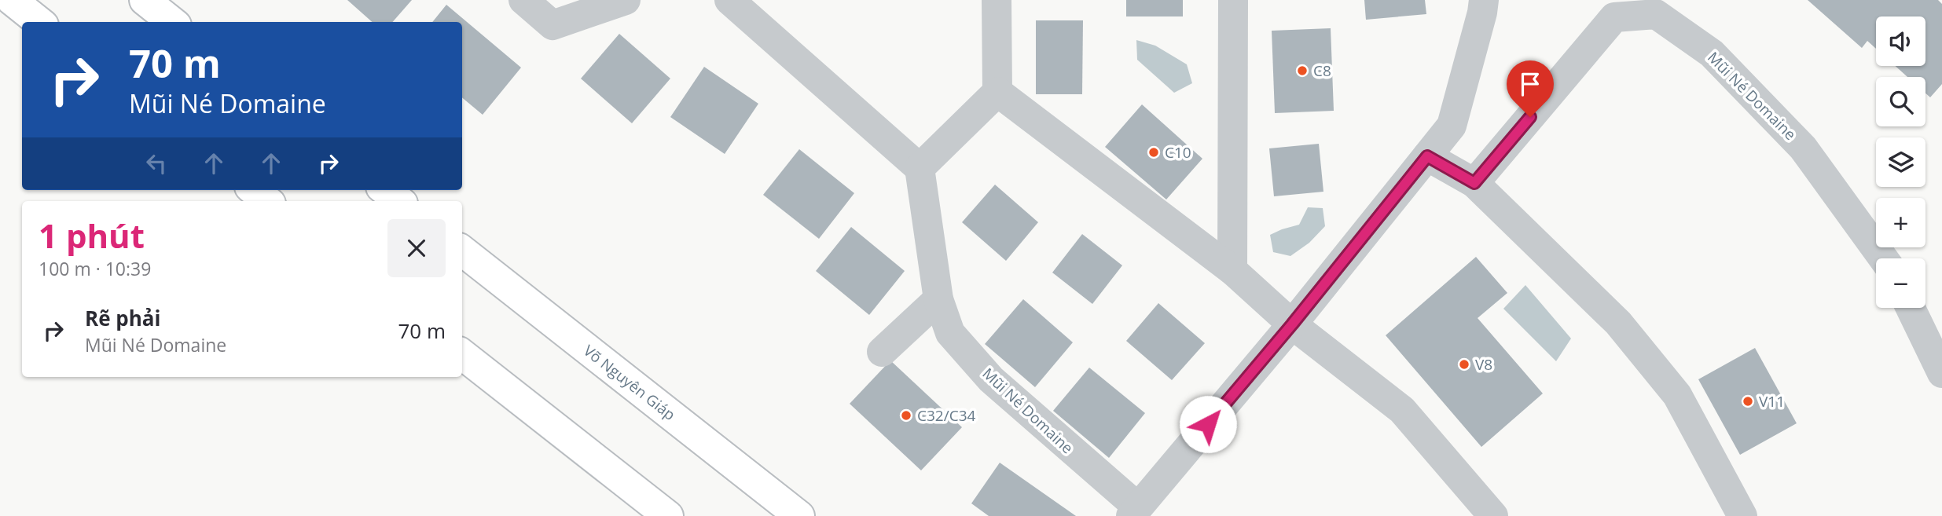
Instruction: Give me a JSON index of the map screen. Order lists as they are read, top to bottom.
{
  "streets": {
    "main road": ["Võ Nguyên Giáp"],
    "street": ["Mũi Né Domaine"]
  },
  "places": [
    "C8",
    "C10",
    "V8",
    "V11",
    "C32/C34"
  ],
  "page": {
    "map_buttons": ["+", "−"],
    "turn": ["70 m", "Mũi Né Domaine"],
    "heading": ["1 phút", "100 m · 10:39"],
    "list": [
      {
        "name": "Rẽ phải",
        "note": "Mũi Né Domaine",
        "value": "70 m"
      }
    ]
  }
}
